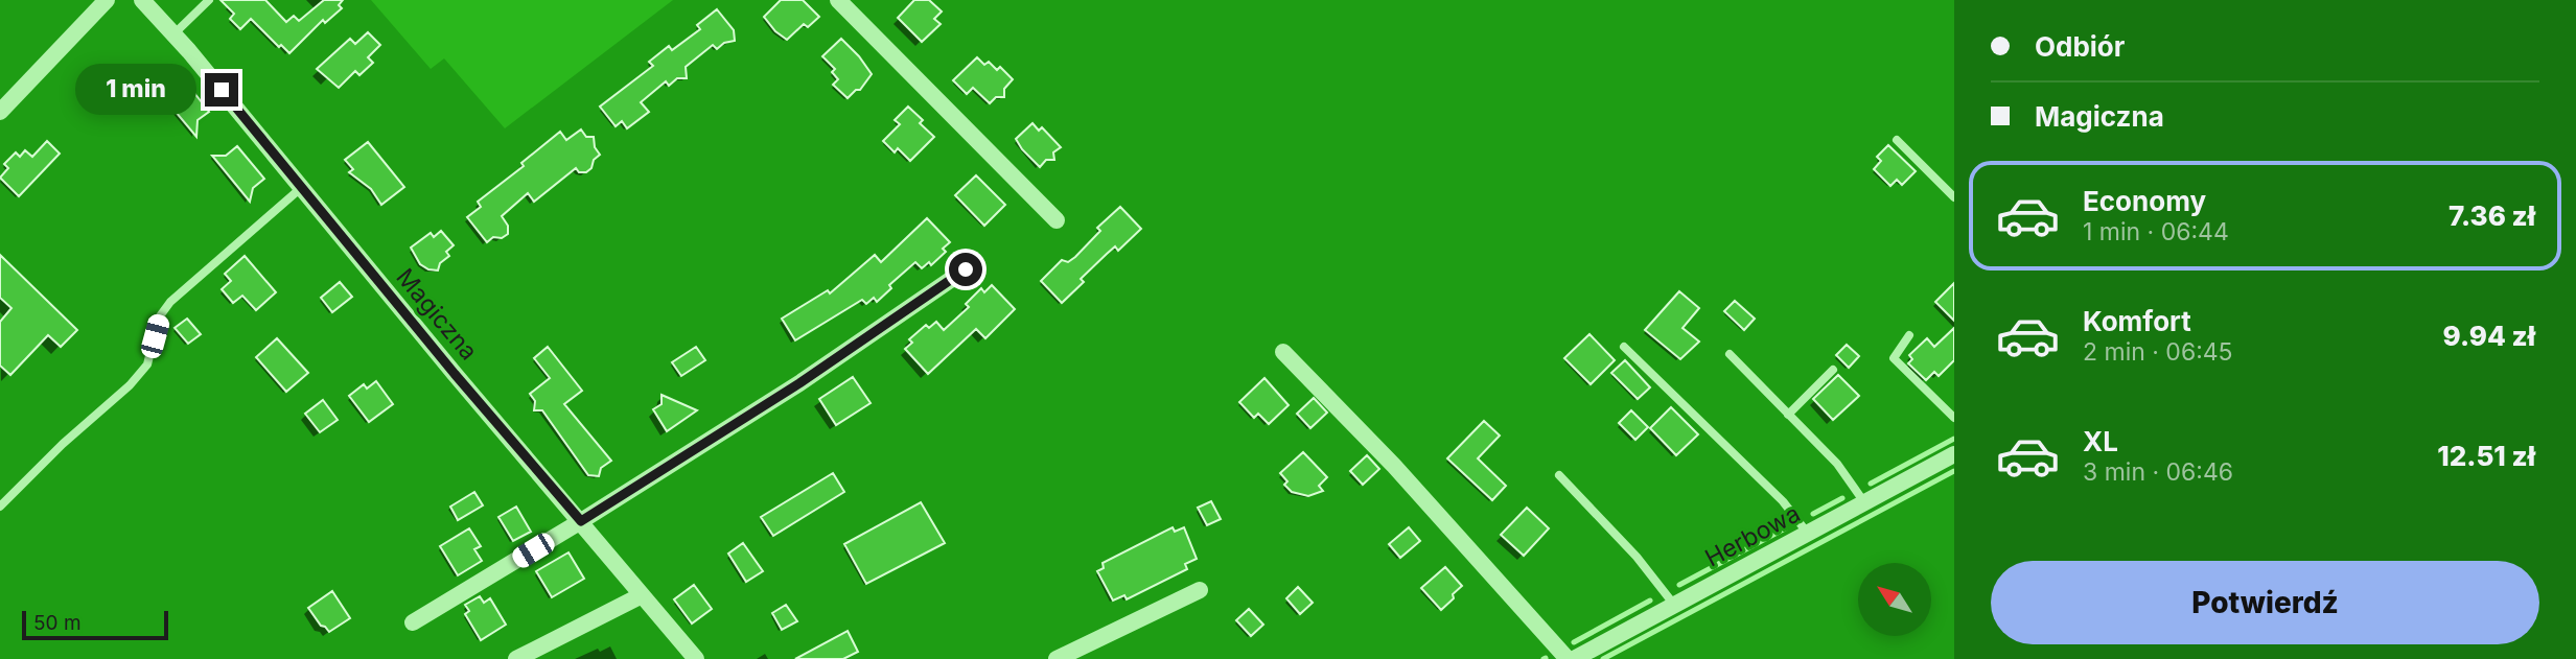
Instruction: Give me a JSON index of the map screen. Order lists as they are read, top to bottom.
{
  "streets": {
    "street": ["Magiczna", "Herbowa"]
  },
  "scale_bar": "50 m",
  "north": "top left",
  "page": {
    "banner": ["Odbiór", "Magiczna"],
    "bubble": "1 min",
    "list": [
      {
        "name": "Economy",
        "note": "1 min · 06:44",
        "value": "7.36 zł"
      },
      {
        "name": "Komfort",
        "note": "2 min · 06:45",
        "value": "9.94 zł"
      },
      {
        "name": "XL",
        "note": "3 min · 06:46",
        "value": "12.51 zł"
      }
    ],
    "buttons": "Potwierdź",
    "scale": "50 m"
  }
}
